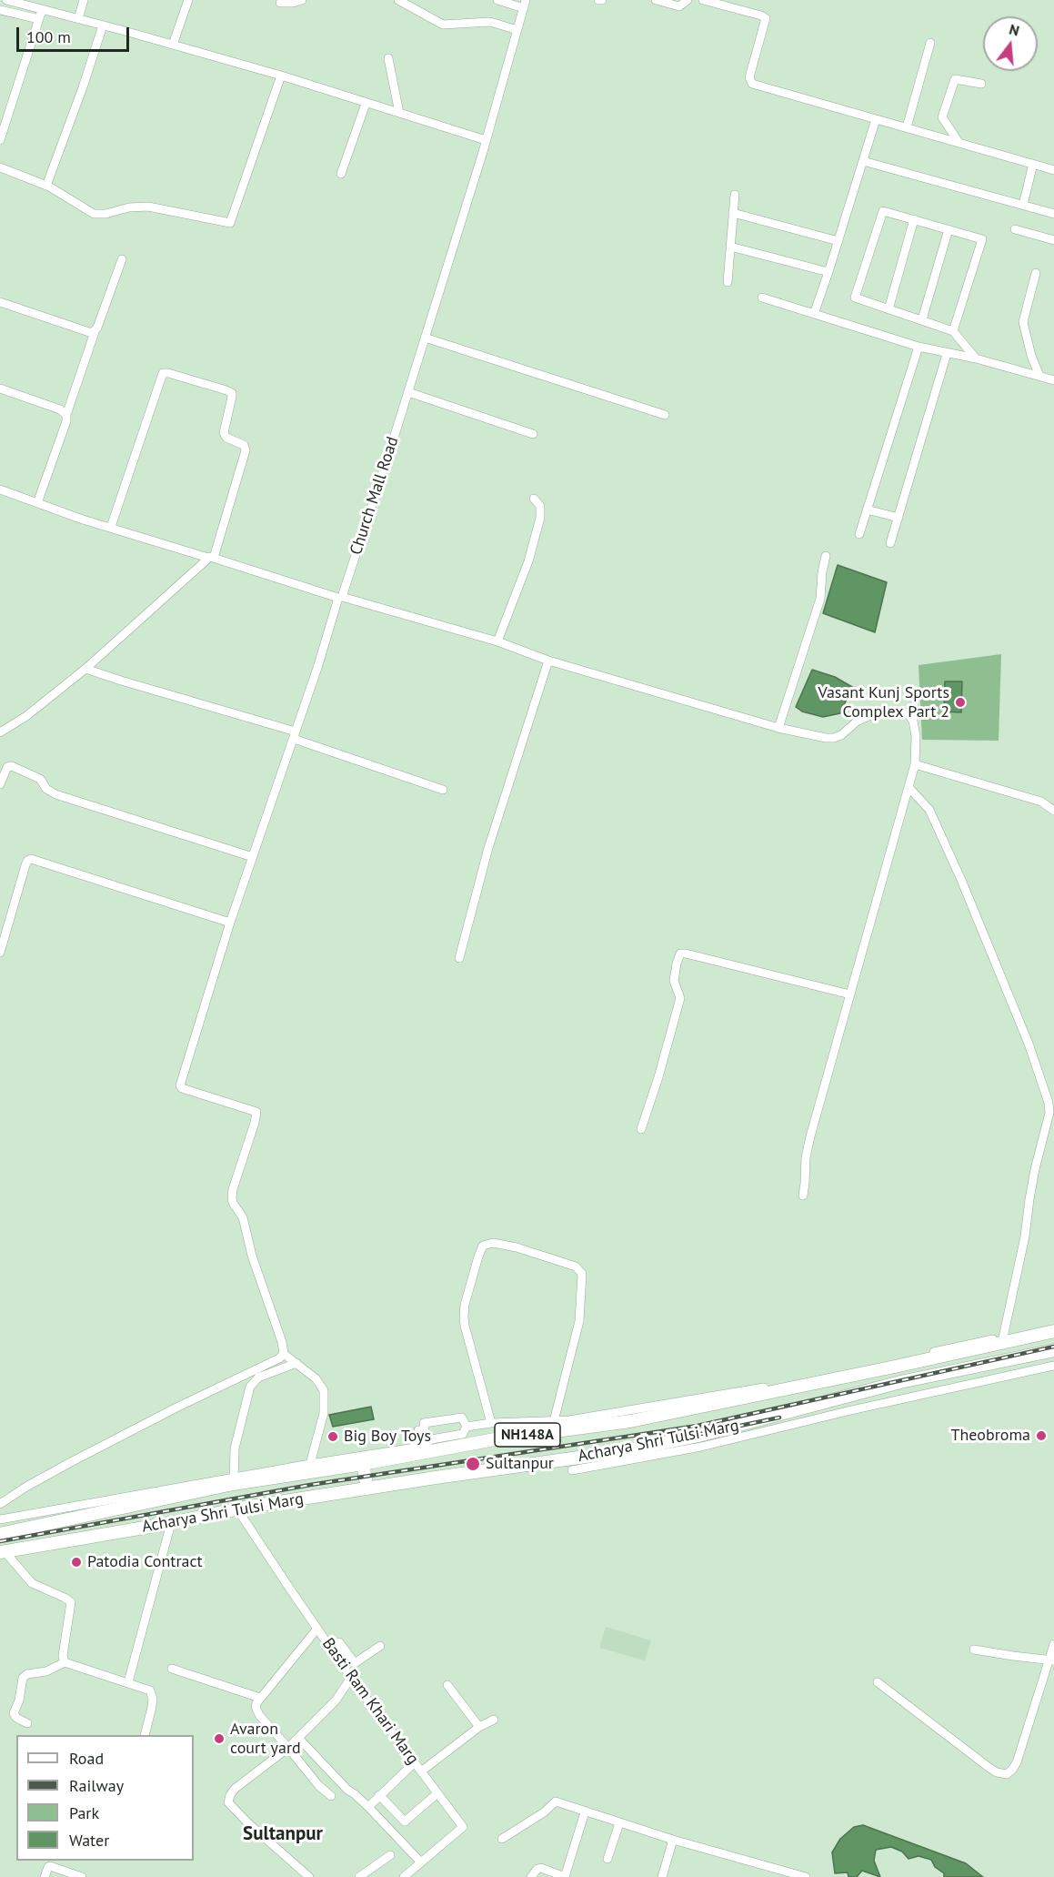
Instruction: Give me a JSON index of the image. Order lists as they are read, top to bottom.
{
  "streets": {
    "highway": ["NH148A", "Acharya Shri Tulsi Marg"],
    "street": ["Church Mall Road", "Basti Ram Khari Marg"]
  },
  "crossings": [
    ["Acharya Shri Tulsi Marg", "Basti Ram Khari Marg"]
  ],
  "districts": ["Sultanpur"],
  "places": [
    "Vasant Kunj Sports Complex Part 2",
    "Theobroma",
    "Big Boy Toys",
    "Sultanpur",
    "Patodia Contract",
    "Avaron court yard"
  ],
  "legend": [
    "Road",
    "Railway",
    "Park",
    "Water"
  ],
  "scale_bar": "100 m",
  "north": "top"
}
